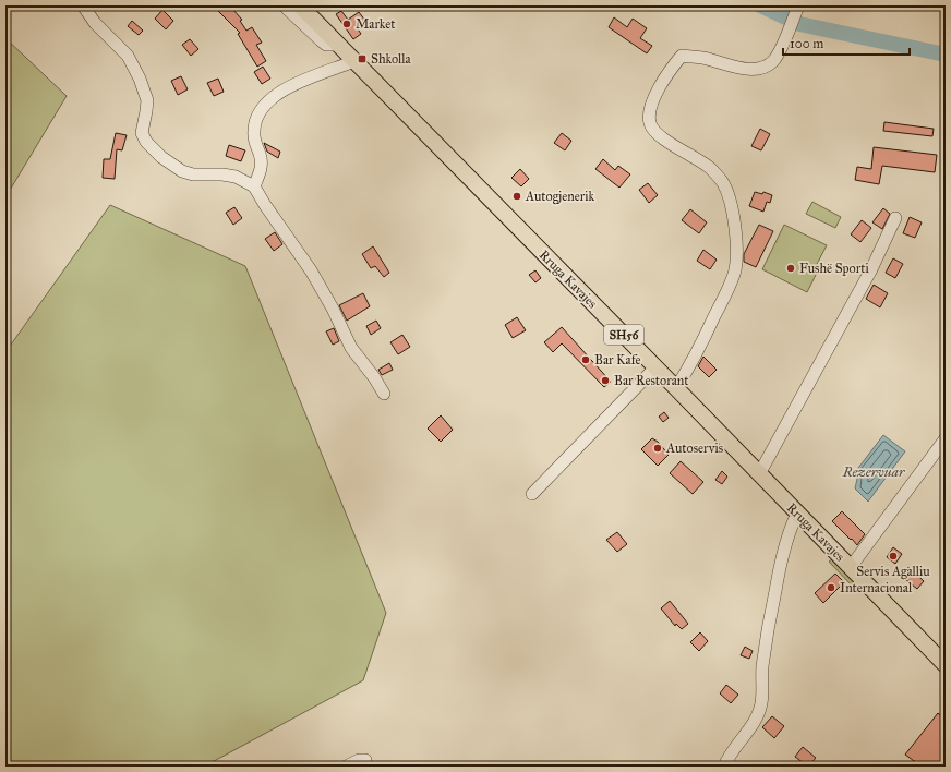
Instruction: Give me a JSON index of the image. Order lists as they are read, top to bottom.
{
  "streets": {
    "main road": ["Rruga Kavajes", "SH56"]
  },
  "water": ["Rezervuar"],
  "places": {
    "other": [
      "Market",
      "Autogjenerik",
      "Fushë Sporti",
      "Bar Kafe",
      "Bar Restorant",
      "Autoservis",
      "Servis Agalliu",
      "Internacional"
    ],
    "transit": ["Shkolla"]
  },
  "scale_bar": "100 m"
}
